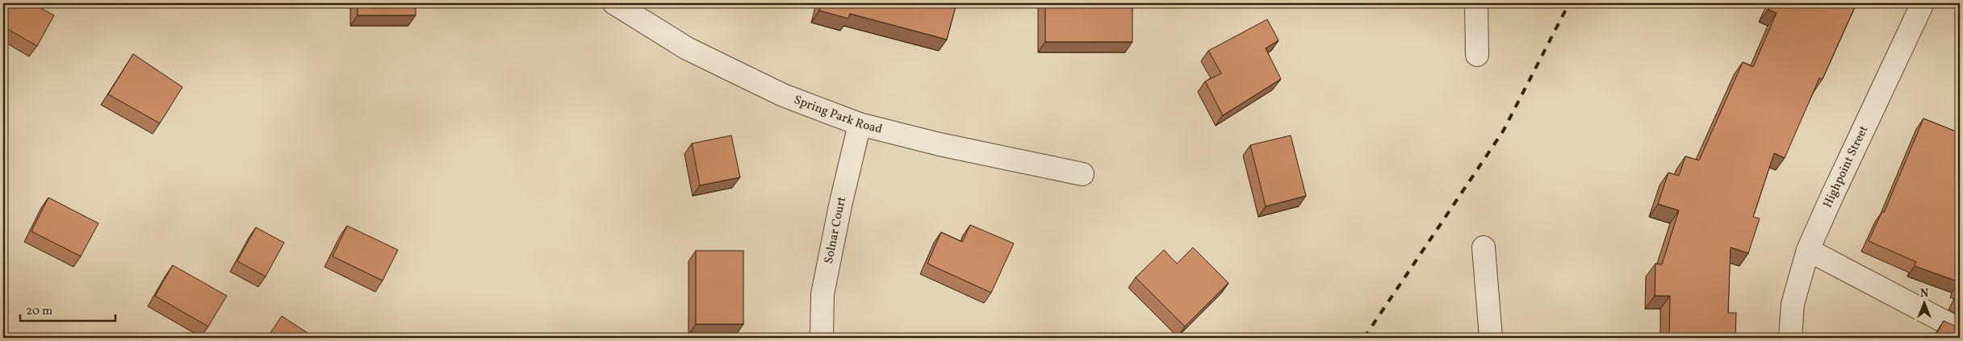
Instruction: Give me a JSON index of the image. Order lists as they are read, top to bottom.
{
  "streets": {
    "street": ["Spring Park Road", "Highpoint Street", "Solnar Court"]
  },
  "crossings": [
    ["Spring Park Road", "Solnar Court"]
  ],
  "scale_bar": "20 m",
  "north": "top"
}
